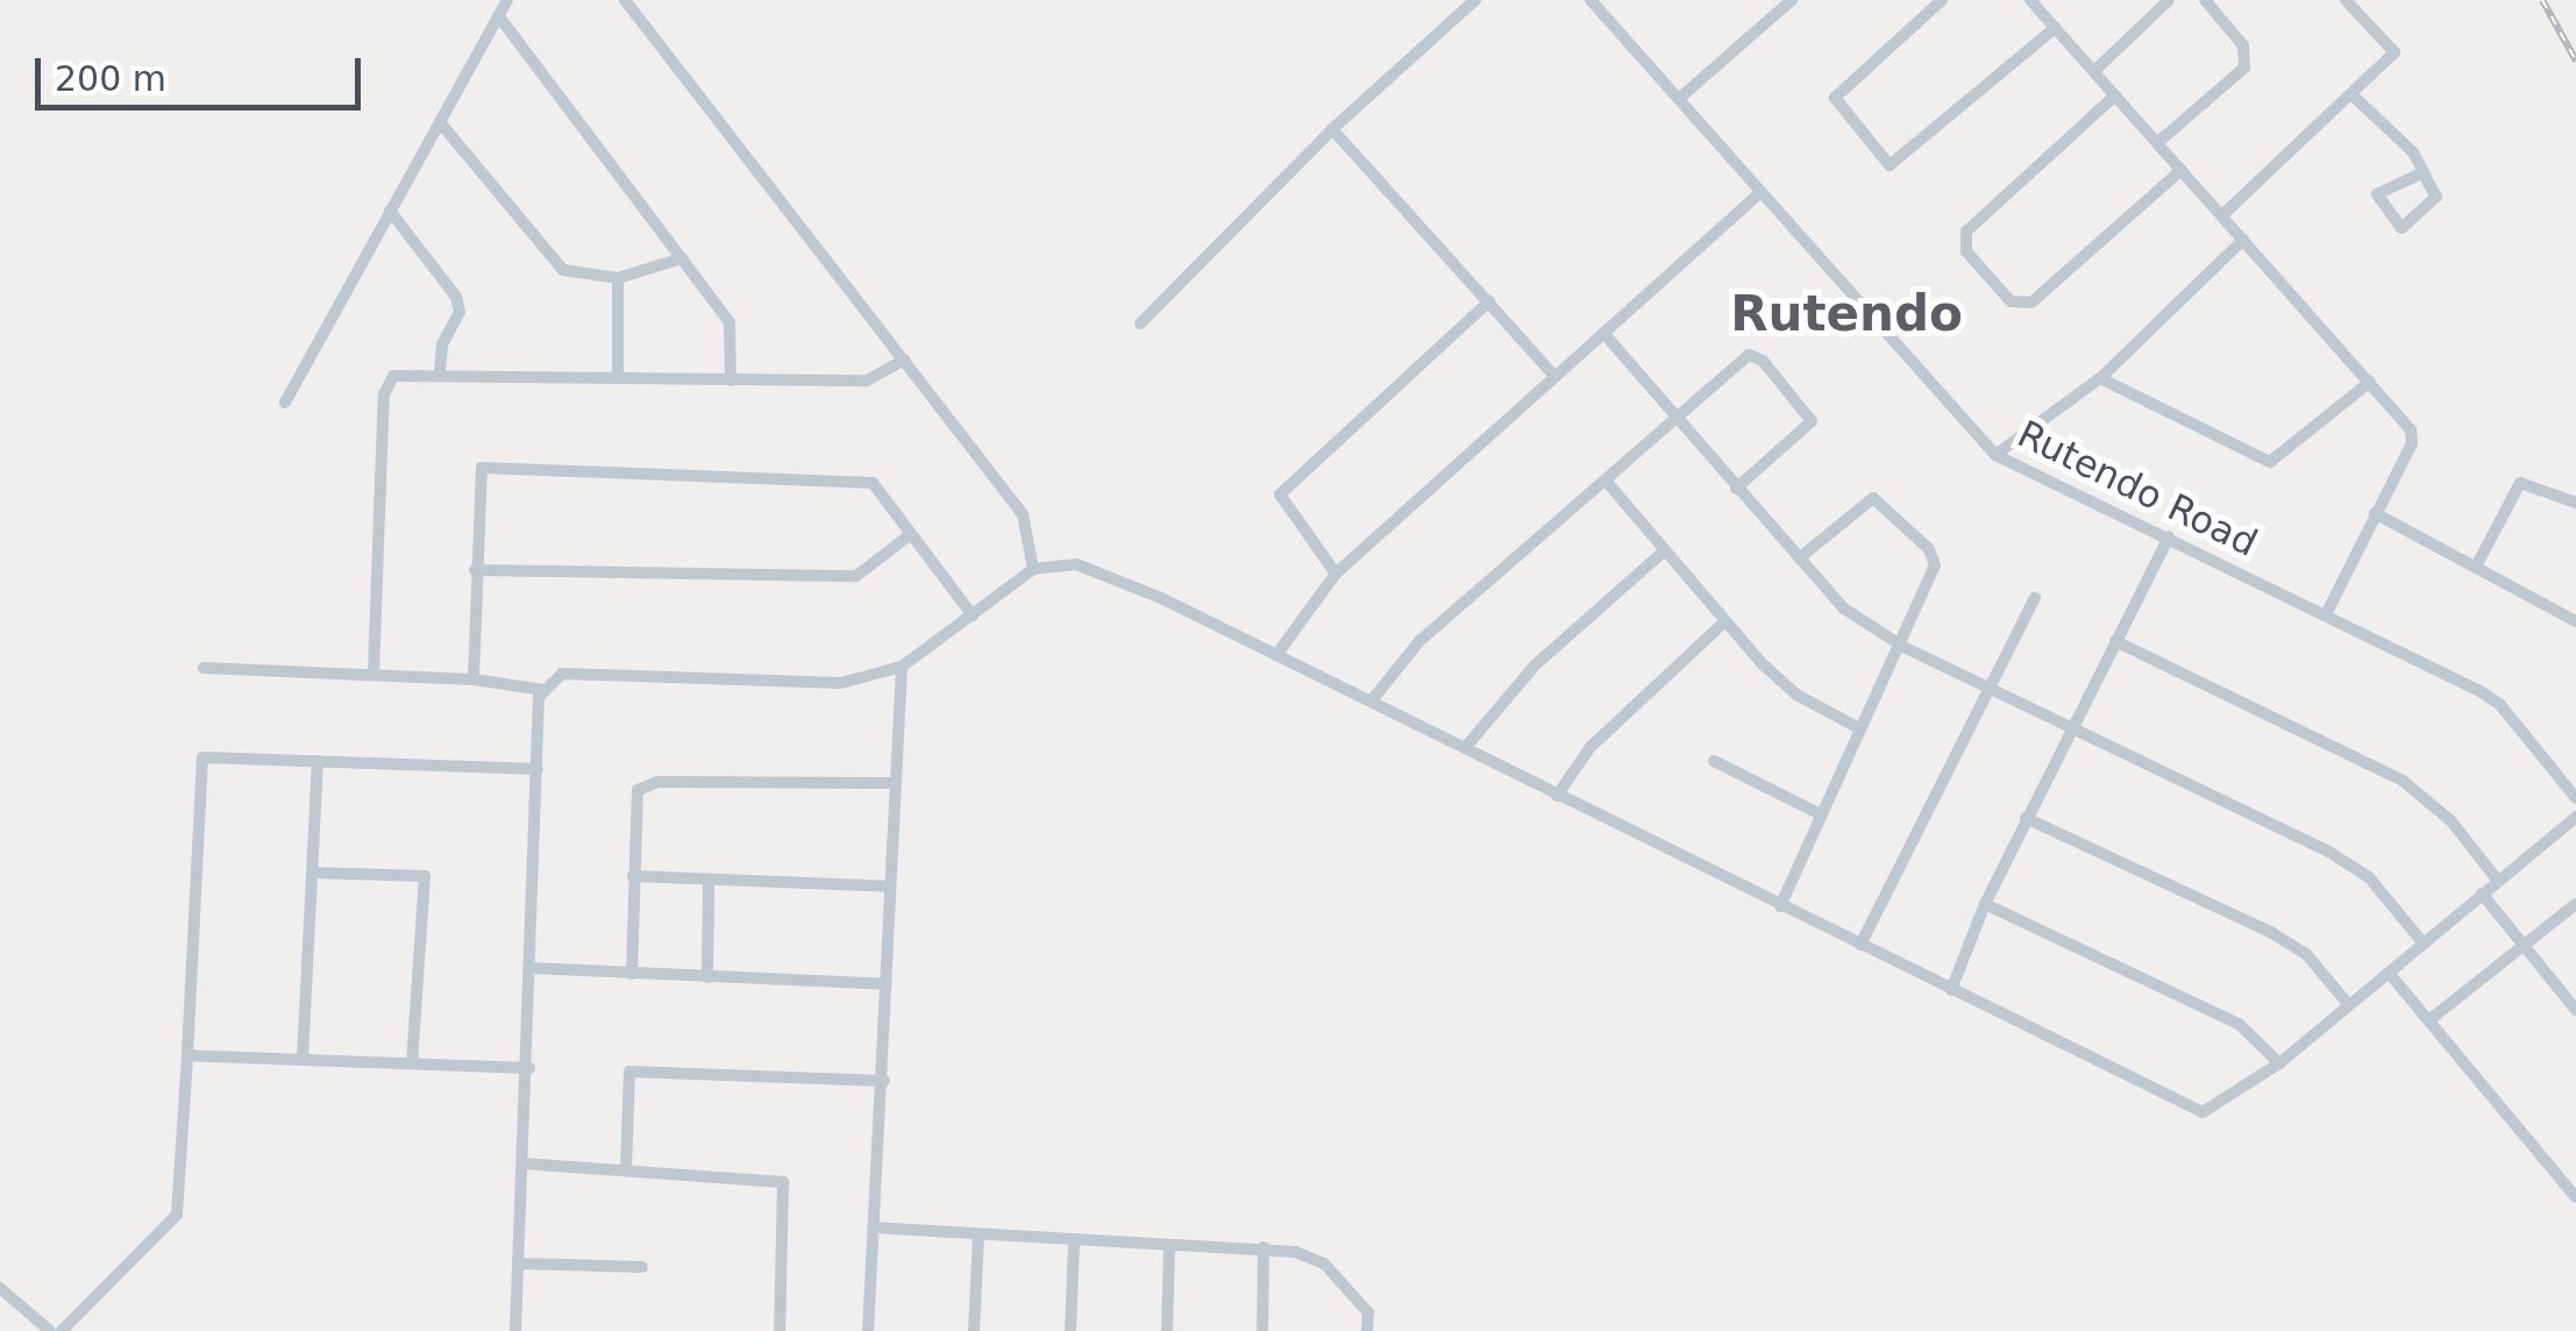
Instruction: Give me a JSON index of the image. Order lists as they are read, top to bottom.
{
  "streets": {
    "street": ["Rutendo Road"]
  },
  "districts": ["Rutendo"],
  "scale_bar": "200 m"
}
